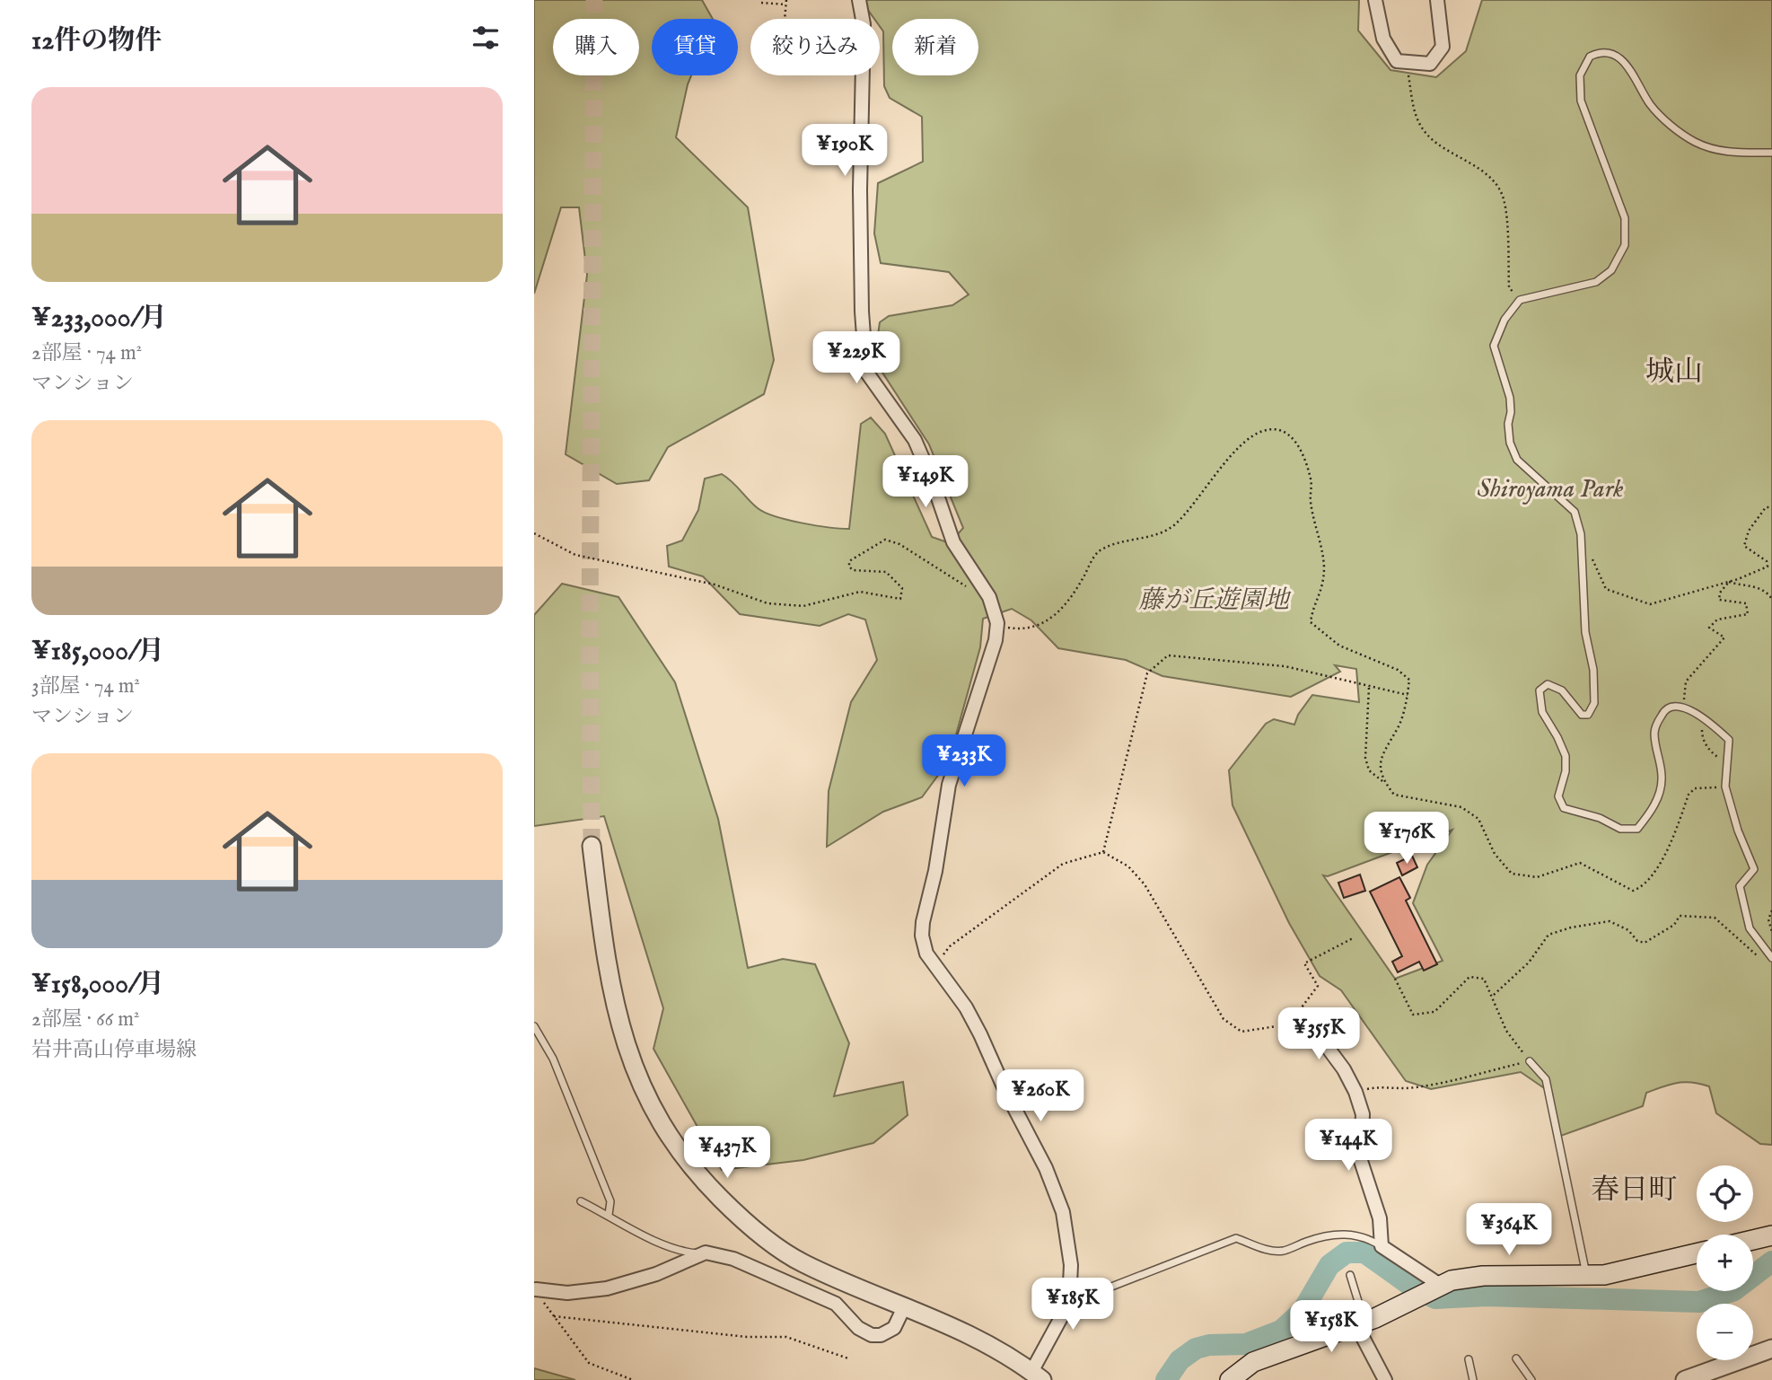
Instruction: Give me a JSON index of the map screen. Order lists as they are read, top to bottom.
{
  "districts": ["城山", "春日町"],
  "parks": ["Shiroyama Park", "藤が丘遊園地"],
  "page": {
    "heading": "12件の物件",
    "chip": [
      "購入",
      "賃貸",
      "絞り込み",
      "新着"
    ],
    "list": [
      {
        "name": "¥233,000/月",
        "note": "2部屋 · 74 m² · マンション"
      },
      {
        "name": "¥185,000/月",
        "note": "3部屋 · 74 m² · マンション"
      },
      {
        "name": "¥158,000/月",
        "note": "2部屋 · 66 m² · 岩井高山停車場線"
      }
    ],
    "price": [
      "¥190K",
      "¥229K",
      "¥149K",
      "¥233K",
      "¥176K",
      "¥355K",
      "¥260K",
      "¥144K",
      "¥437K",
      "¥364K",
      "¥185K",
      "¥158K"
    ],
    "map_buttons": ["+", "−"]
  }
}
